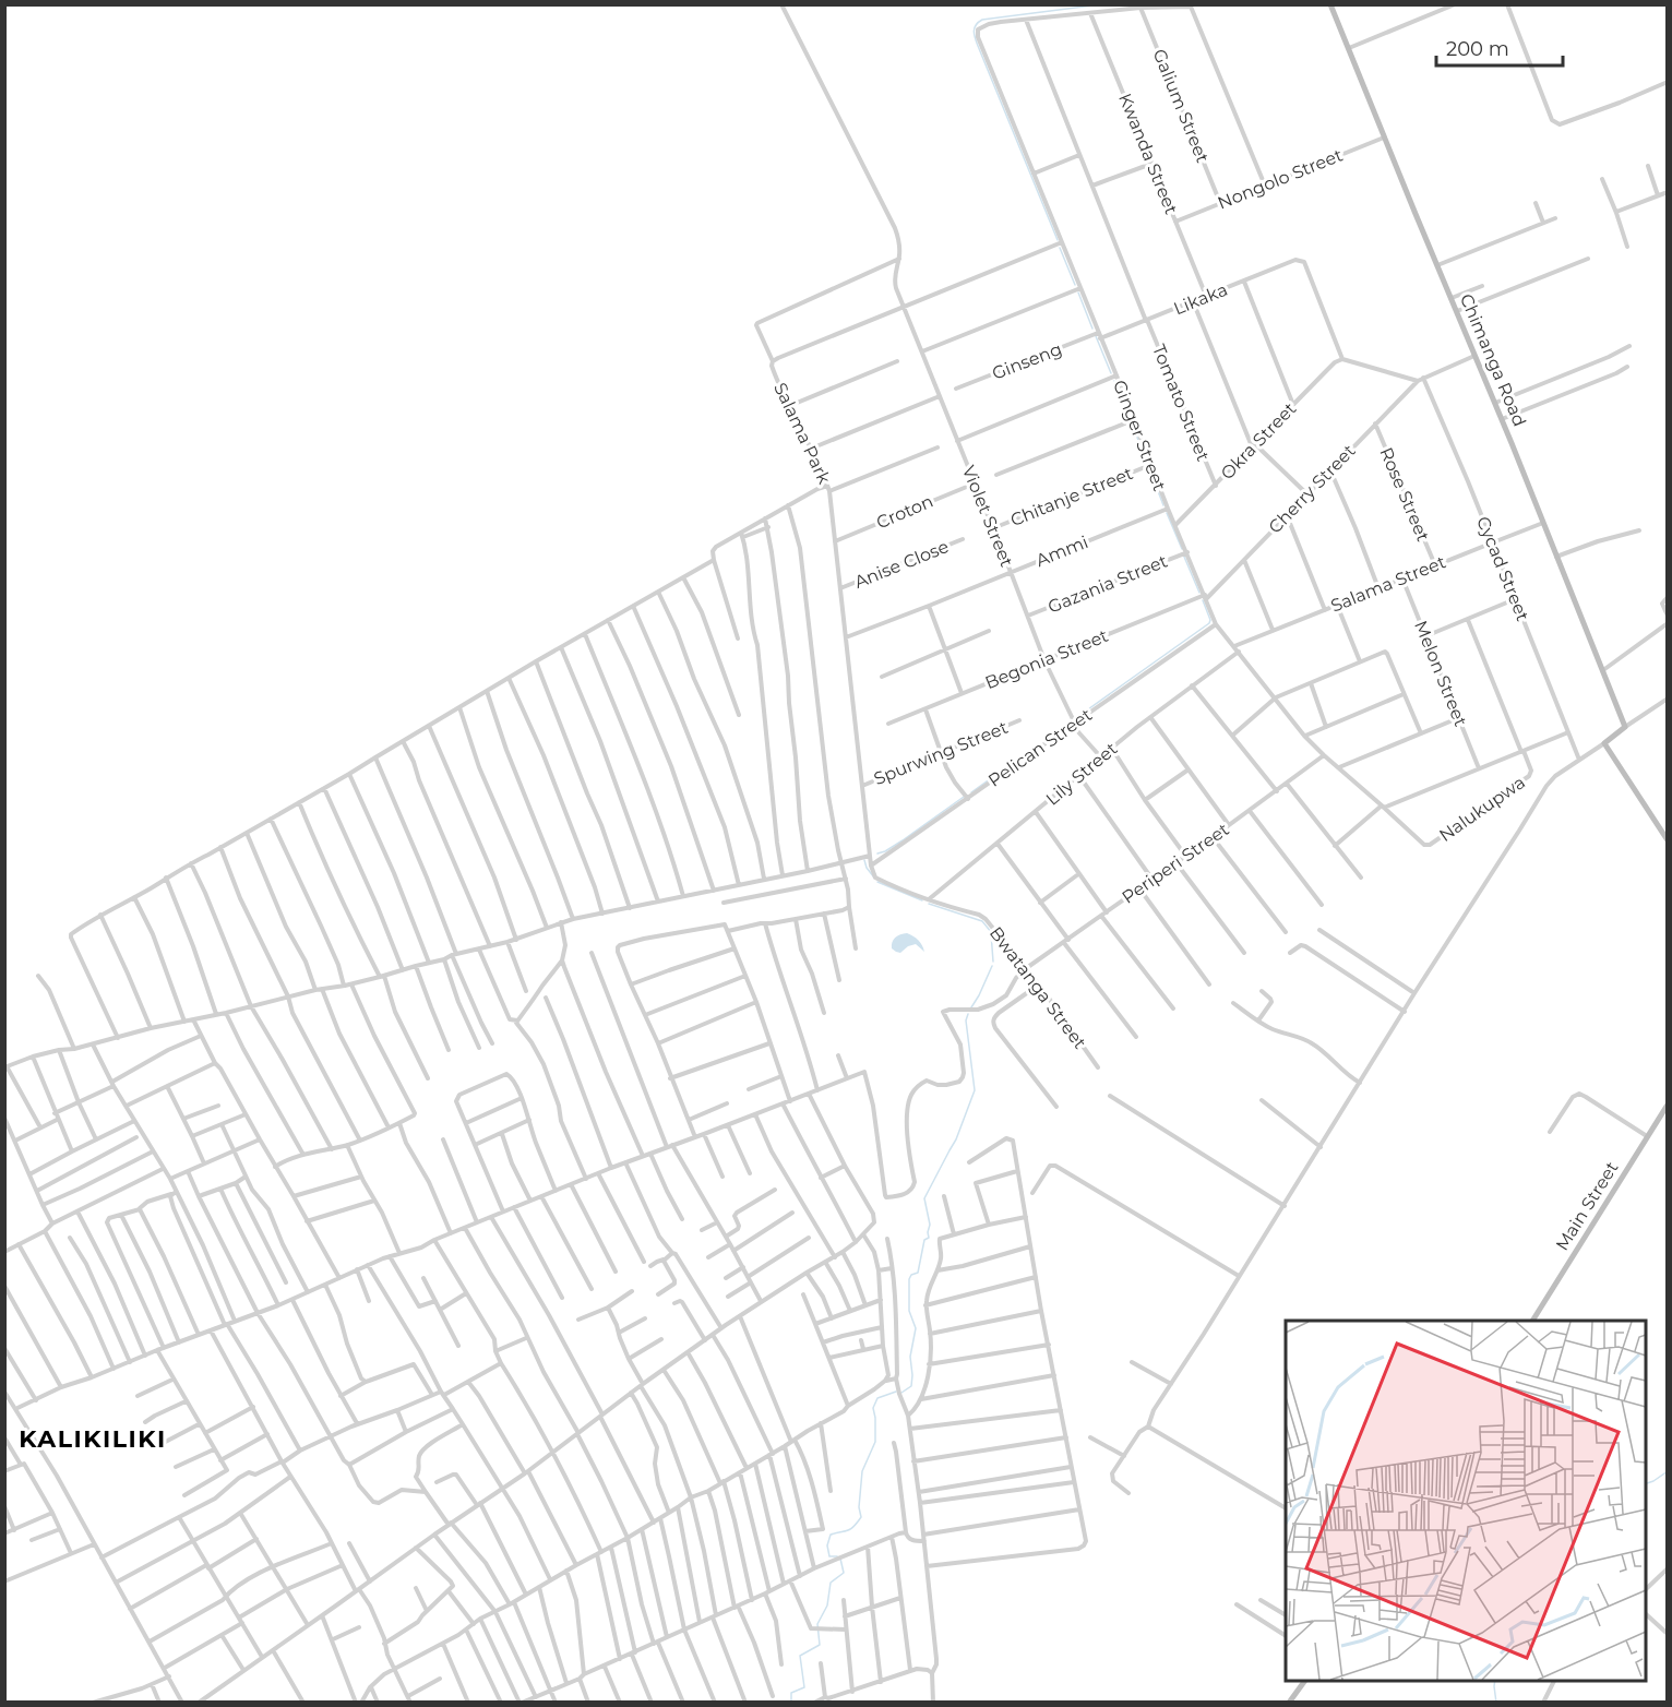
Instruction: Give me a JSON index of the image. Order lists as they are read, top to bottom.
{
  "streets": {
    "street": [
      "Galium Street",
      "Kwanda Street",
      "Nongolo Street",
      "Likaka",
      "Chimanga Road",
      "Ginseng",
      "Tomato Street",
      "Salama Park",
      "Ginger Street",
      "Okra Street",
      "Cherry Street",
      "Rose Street",
      "Chitanje Street",
      "Croton",
      "Violet Street",
      "Ammi",
      "Anise Close",
      "Cycad Street",
      "Gazania Street",
      "Salama Street",
      "Begonia Street",
      "Melon Street",
      "Pelican Street",
      "Spurwing Street",
      "Lily Street",
      "Nalukupwa",
      "Periperi Street",
      "Bwatanga Street",
      "Main Street"
    ]
  },
  "crossings": [
    ["Galium Street", "Nongolo Street"],
    ["Galium Street", "Ginger Street"],
    ["Kwanda Street", "Nongolo Street"],
    ["Kwanda Street", "Likaka"],
    ["Kwanda Street", "Ginger Street"],
    ["Nongolo Street", "Chimanga Road"],
    ["Likaka", "Ginseng"],
    ["Likaka", "Tomato Street"],
    ["Likaka", "Ginger Street"],
    ["Likaka", "Okra Street"],
    ["Chimanga Road", "Salama Street"],
    ["Ginseng", "Ginger Street"],
    ["Tomato Street", "Ginger Street"],
    ["Tomato Street", "Okra Street"],
    ["Salama Park", "Ginger Street"],
    ["Salama Park", "Croton"],
    ["Salama Park", "Violet Street"],
    ["Salama Park", "Ammi"],
    ["Salama Park", "Anise Close"],
    ["Salama Park", "Spurwing Street"],
    ["Ginger Street", "Okra Street"],
    ["Ginger Street", "Cherry Street"],
    ["Ginger Street", "Chitanje Street"],
    ["Ginger Street", "Ammi"],
    ["Ginger Street", "Gazania Street"],
    ["Ginger Street", "Salama Street"],
    ["Ginger Street", "Begonia Street"],
    ["Ginger Street", "Pelican Street"],
    ["Ginger Street", "Lily Street"],
    ["Ginger Street", "Nalukupwa"],
    ["Ginger Street", "Periperi Street"],
    ["Cherry Street", "Rose Street"],
    ["Cherry Street", "Cycad Street"],
    ["Cherry Street", "Begonia Street"],
    ["Rose Street", "Salama Street"],
    ["Chitanje Street", "Violet Street"],
    ["Croton", "Violet Street"],
    ["Violet Street", "Ammi"],
    ["Violet Street", "Gazania Street"],
    ["Violet Street", "Begonia Street"],
    ["Violet Street", "Pelican Street"],
    ["Violet Street", "Lily Street"],
    ["Cycad Street", "Salama Street"],
    ["Salama Street", "Melon Street"],
    ["Pelican Street", "Bwatanga Street"],
    ["Lily Street", "Bwatanga Street"],
    ["Periperi Street", "Bwatanga Street"]
  ],
  "districts": ["KALIKILIKI"],
  "scale_bar": "200 m"
}
